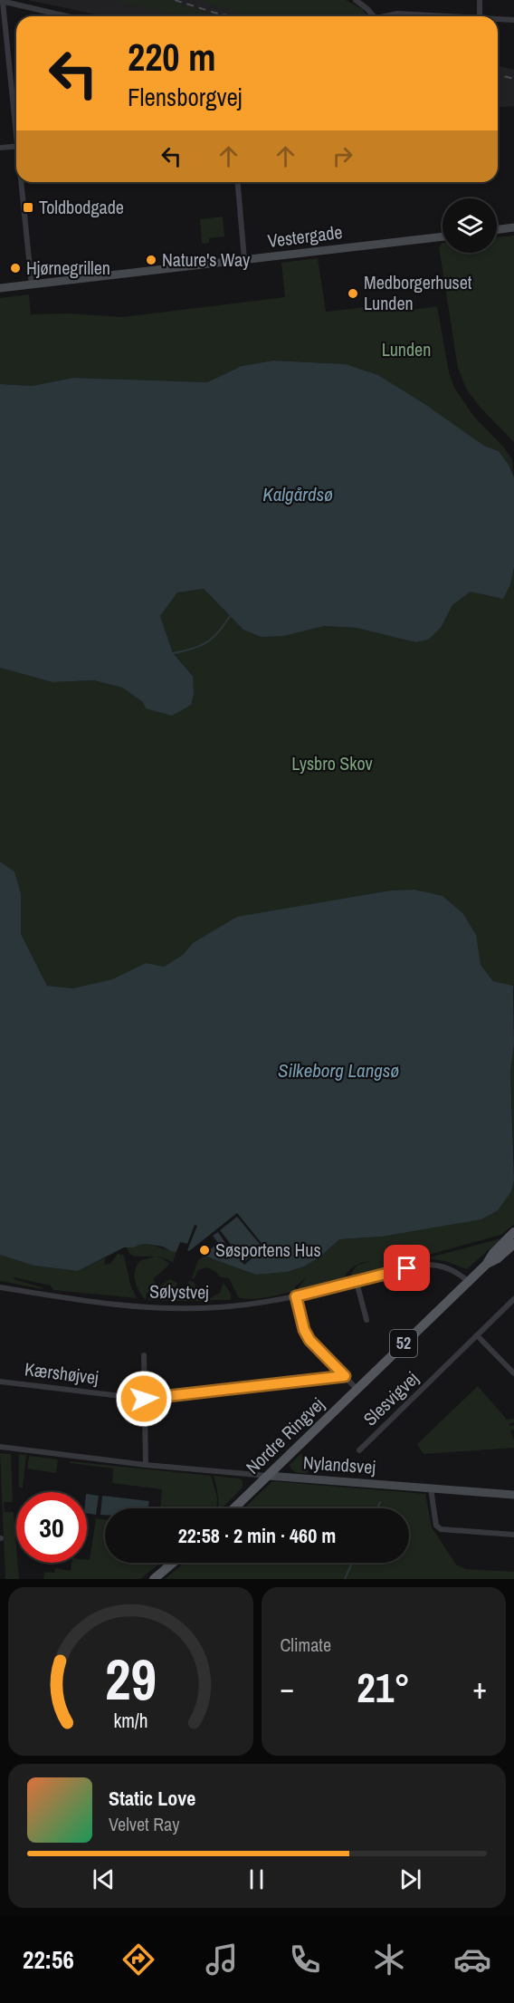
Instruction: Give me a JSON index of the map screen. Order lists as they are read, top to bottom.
{
  "streets": {
    "main road": ["52", "Nordre Ringvej"],
    "street": [
      "Vestergade",
      "Sølystvej",
      "Kærshøjvej",
      "Slesvigvej",
      "Nylandsvej"
    ]
  },
  "crossings": [
    ["Sølystvej", "Nordre Ringvej"],
    ["Nordre Ringvej", "Nylandsvej"]
  ],
  "water": ["Kalgårdsø", "Silkeborg Langsø"],
  "parks": ["Lunden", "Lysbro Skov"],
  "places": {
    "transit": ["Toldbodgade"],
    "other": [
      "Nature's Way",
      "Hjørnegrillen",
      "Medborgerhuset Lunden",
      "Søsportens Hus"
    ]
  },
  "page": {
    "turn": ["220 m", "Flensborgvej"],
    "limit": "30",
    "trip": "22:58 · 2 min · 460 m",
    "tile": "Climate",
    "heat": ["−", "21°", "+"],
    "song": ["Static Love", "Velvet Ray"],
    "tabs": "22:56",
    "gauge": ["29", "km/h"]
  }
}
